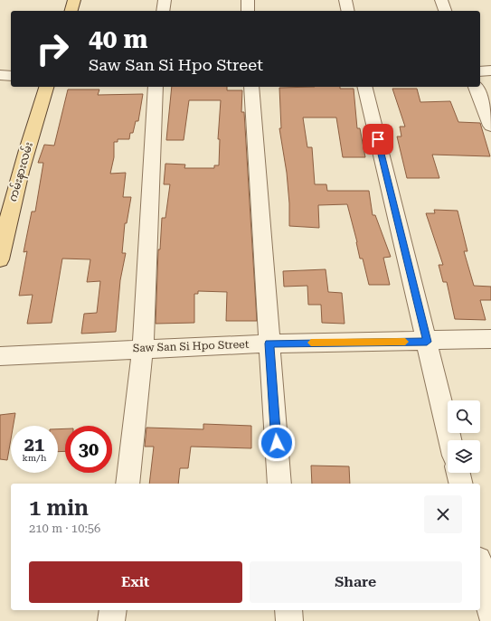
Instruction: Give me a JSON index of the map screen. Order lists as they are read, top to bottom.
{
  "streets": {
    "main road": ["ကမ်းနားလမ်း"],
    "street": ["Saw San Si Hpo Street"]
  },
  "page": {
    "turn": ["40 m", "Saw San Si Hpo Street"],
    "speed": "21 km/h",
    "limit": "30",
    "heading": ["1 min", "210 m · 10:56"],
    "buttons": ["Exit", "Share"]
  }
}
